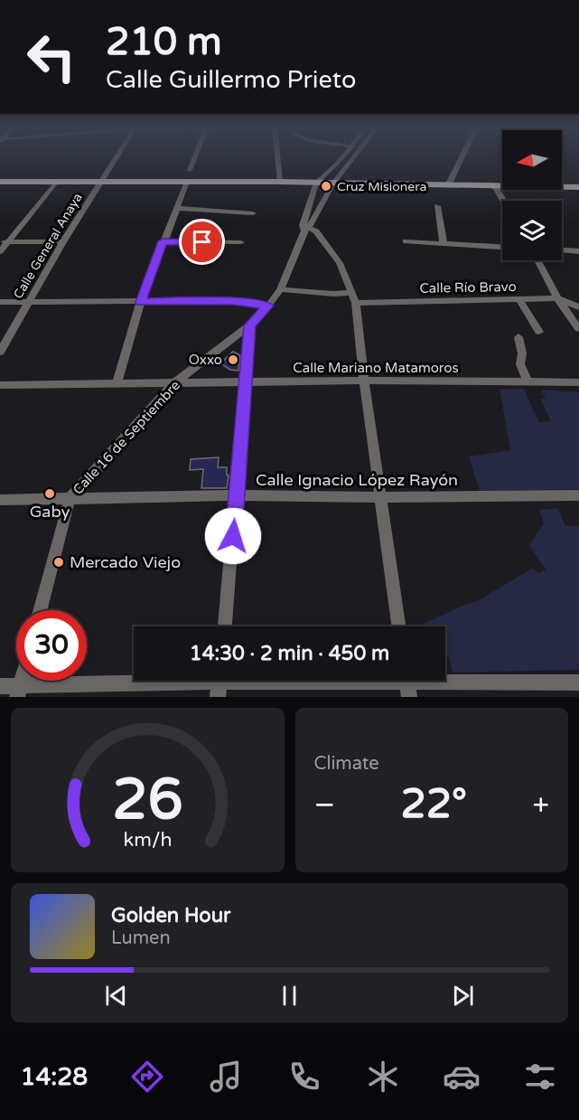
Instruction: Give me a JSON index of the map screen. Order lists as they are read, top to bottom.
{
  "streets": {
    "street": [
      "Calle General Anaya",
      "Calle Río Bravo",
      "Calle Mariano Matamoros",
      "Calle 16 de Septiembre",
      "Calle Ignacio López Rayón"
    ]
  },
  "crossings": [
    ["Calle Río Bravo", "Calle 16 de Septiembre"],
    ["Calle Mariano Matamoros", "Calle 16 de Septiembre"],
    ["Calle 16 de Septiembre", "Calle Ignacio López Rayón"]
  ],
  "places": [
    "Cruz Misionera",
    "Oxxo",
    "Gaby",
    "Mercado Viejo"
  ],
  "north": "left",
  "page": {
    "turn": ["210 m", "Calle Guillermo Prieto"],
    "limit": "30",
    "trip": "14:30 · 2 min · 450 m",
    "tile": "Climate",
    "heat": ["−", "22°", "+"],
    "song": ["Golden Hour", "Lumen"],
    "tabs": "14:28",
    "gauge": ["26", "km/h"]
  }
}
